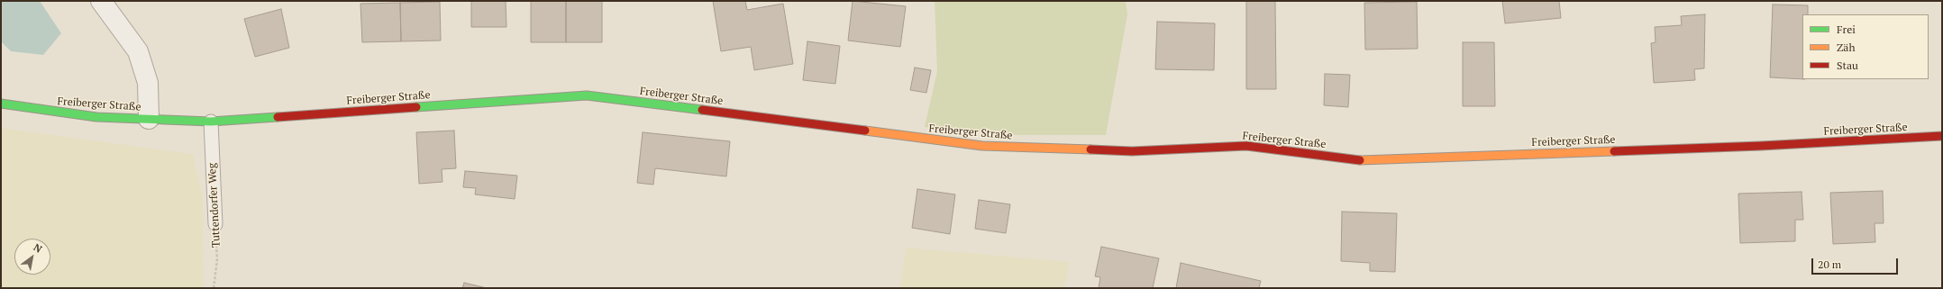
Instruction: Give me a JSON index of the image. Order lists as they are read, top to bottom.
{
  "streets": {
    "street": ["Freiberger Straße"],
    "lane": ["Tuttendorfer Weg"]
  },
  "crossings": [
    ["Freiberger Straße", "Tuttendorfer Weg"]
  ],
  "legend": ["Frei", "Zäh", "Stau"],
  "scale_bar": "20 m",
  "north": "top right"
}
